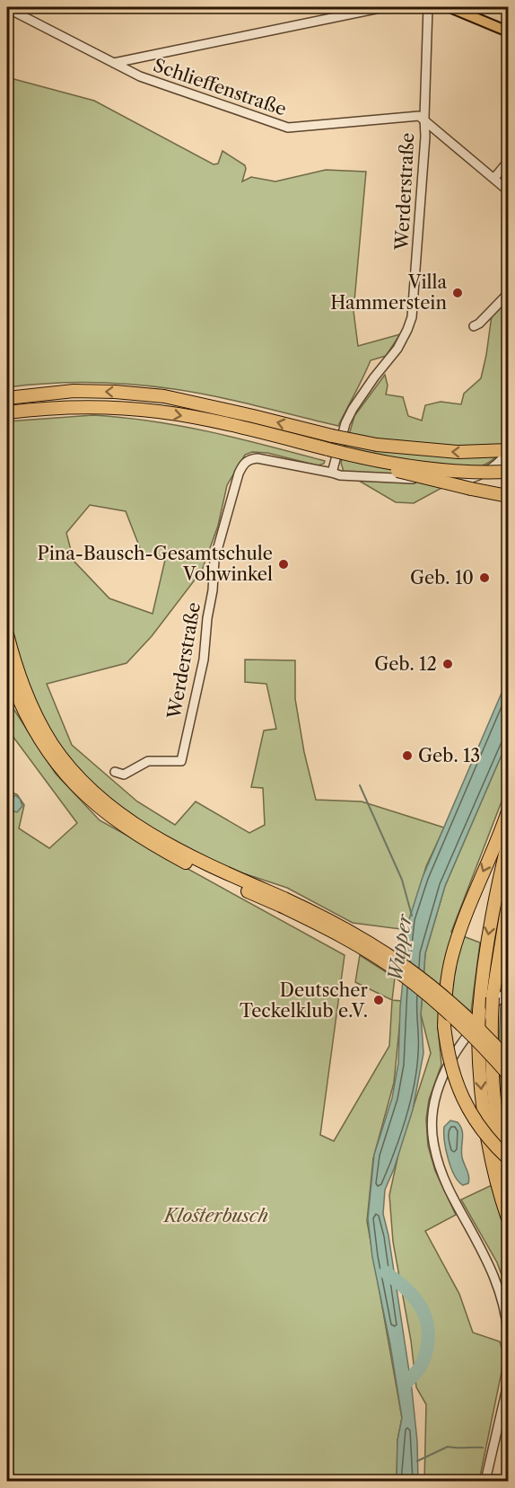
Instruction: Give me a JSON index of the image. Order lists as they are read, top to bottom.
{
  "streets": {
    "street": ["Schlieffenstraße", "Werderstraße"]
  },
  "crossings": [
    ["Schlieffenstraße", "Werderstraße"]
  ],
  "water": ["Wupper"],
  "parks": ["Klosterbusch"],
  "places": [
    "Villa Hammerstein",
    "Pina-Bausch-Gesamtschule Vohwinkel",
    "Geb. 10",
    "Geb. 12",
    "Geb. 13",
    "Deutscher Teckelklub e.V."
  ]
}
